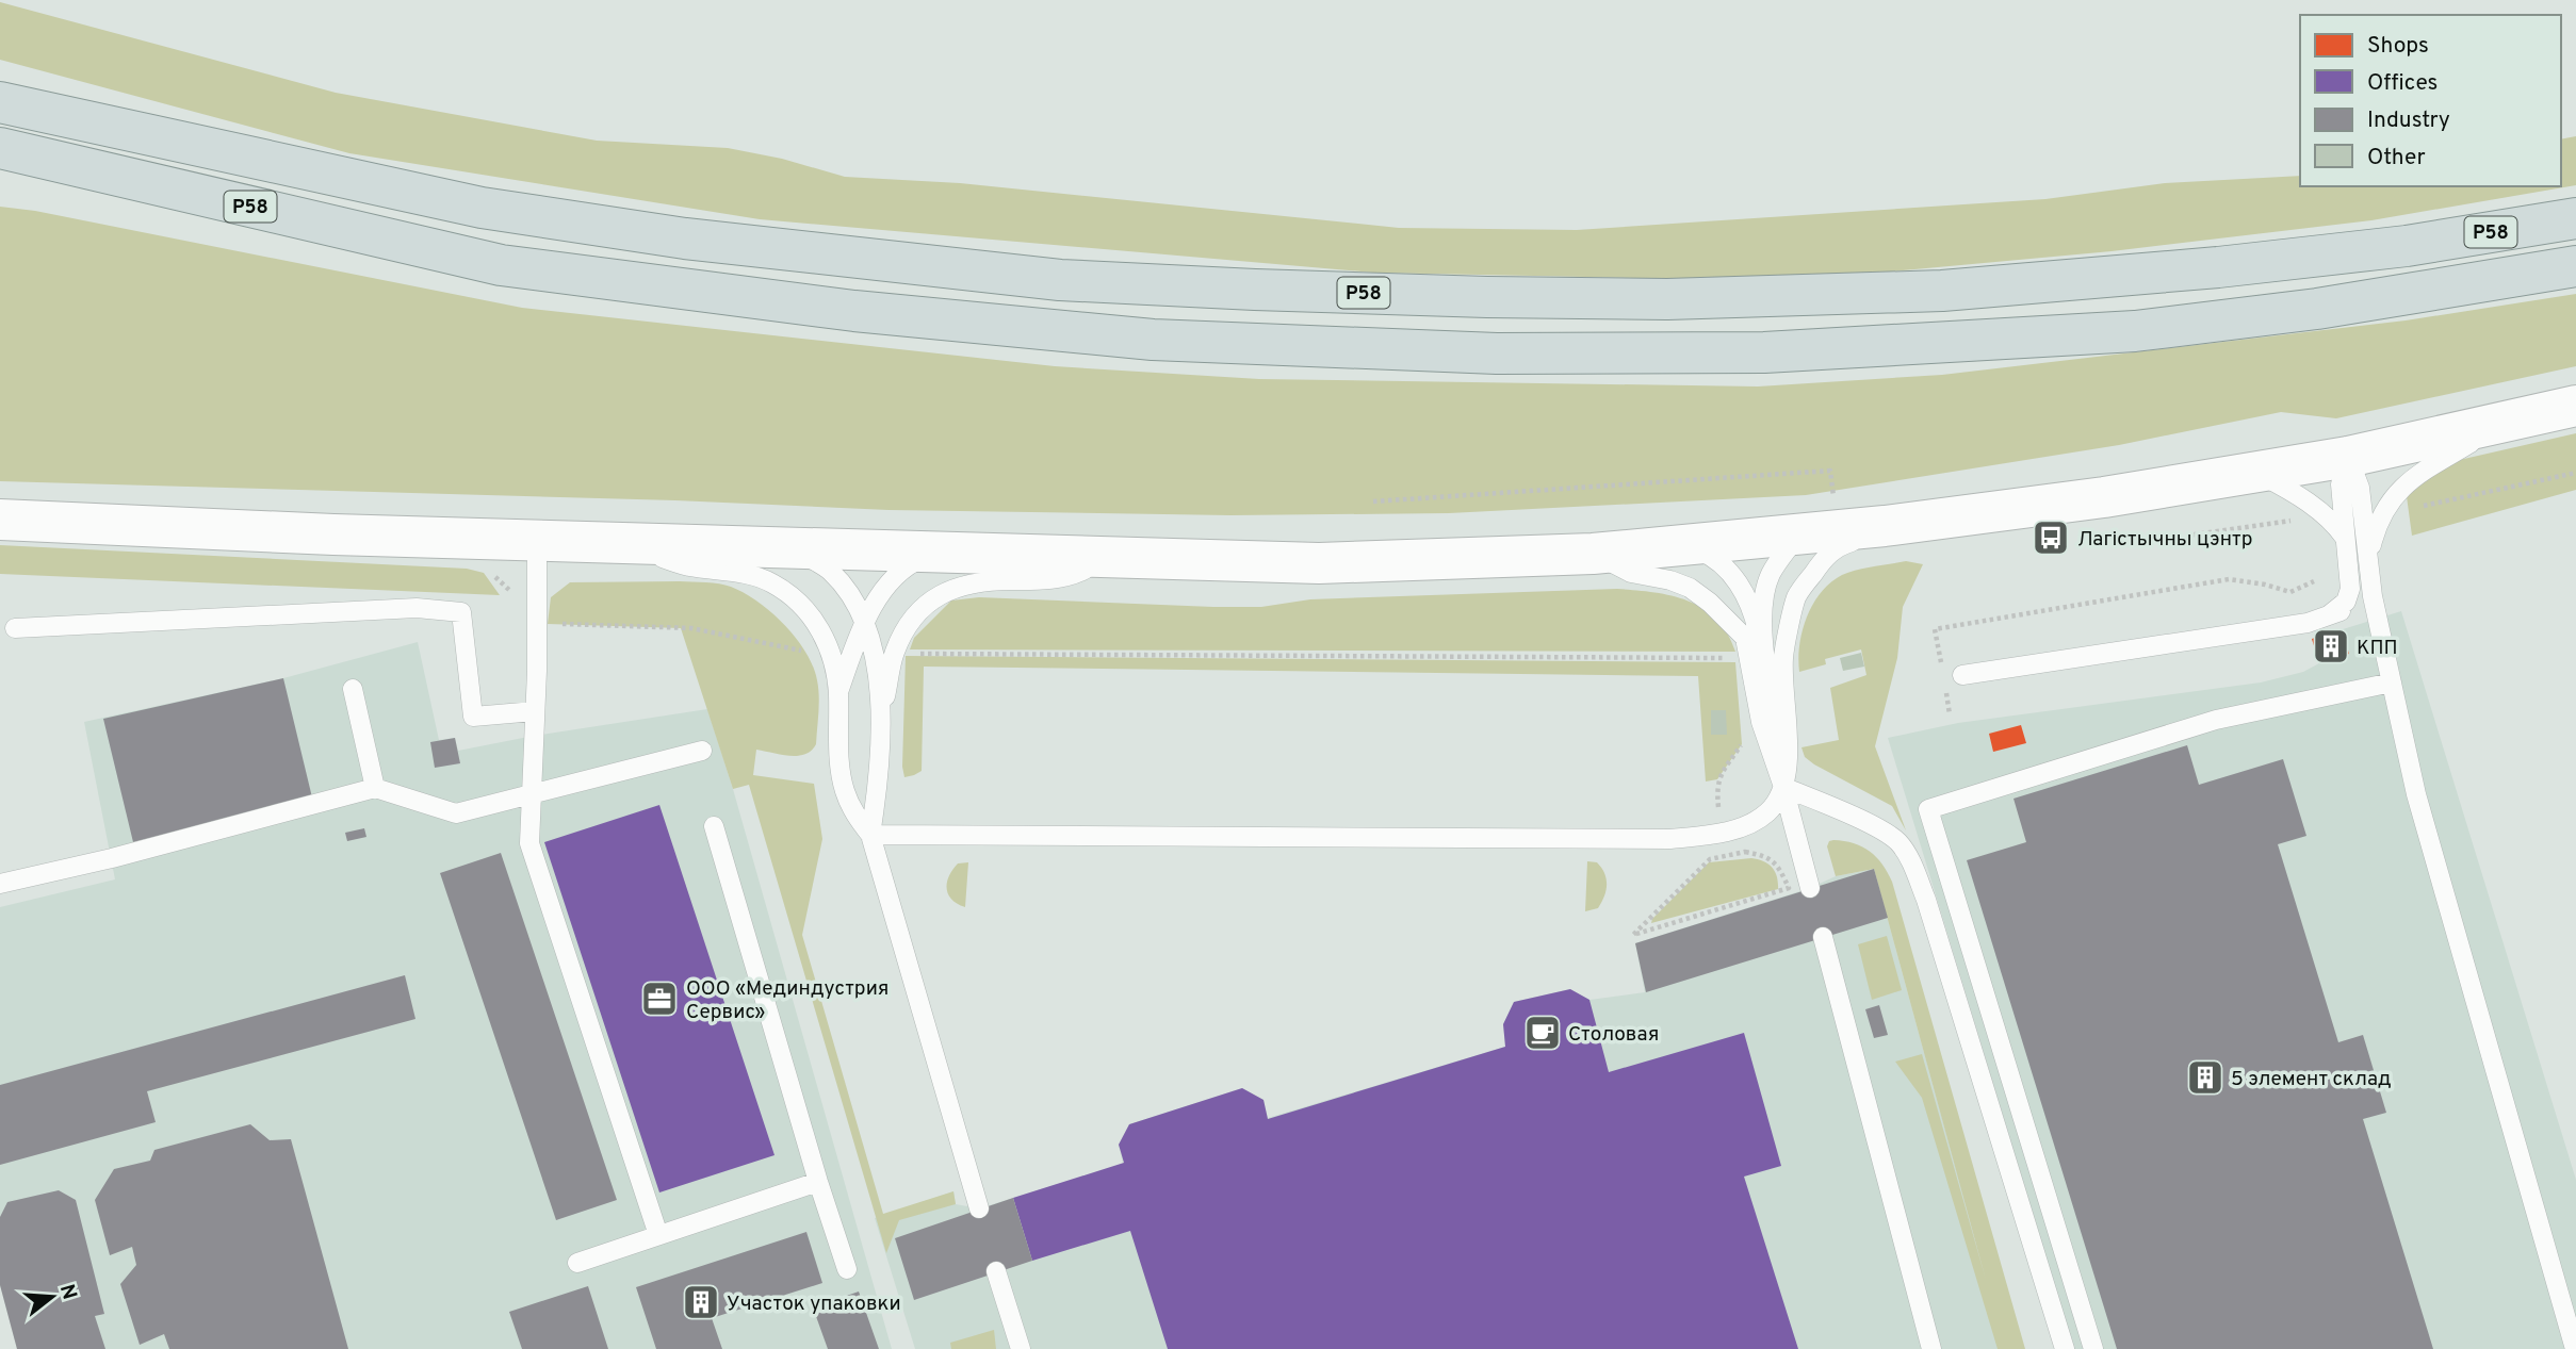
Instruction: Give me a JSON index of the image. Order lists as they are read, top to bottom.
{
  "streets": {
    "highway": ["Р58"]
  },
  "places": {
    "bus stop": ["Лагістычны цэнтр"],
    "building": ["КПП", "5 элемент склад", "Участок упаковки"],
    "office": ["ООО «Мединдустрия Сервис»"],
    "cafe": ["Столовая"]
  },
  "legend": [
    "Shops",
    "Offices",
    "Industry",
    "Other"
  ],
  "north": "right"
}
